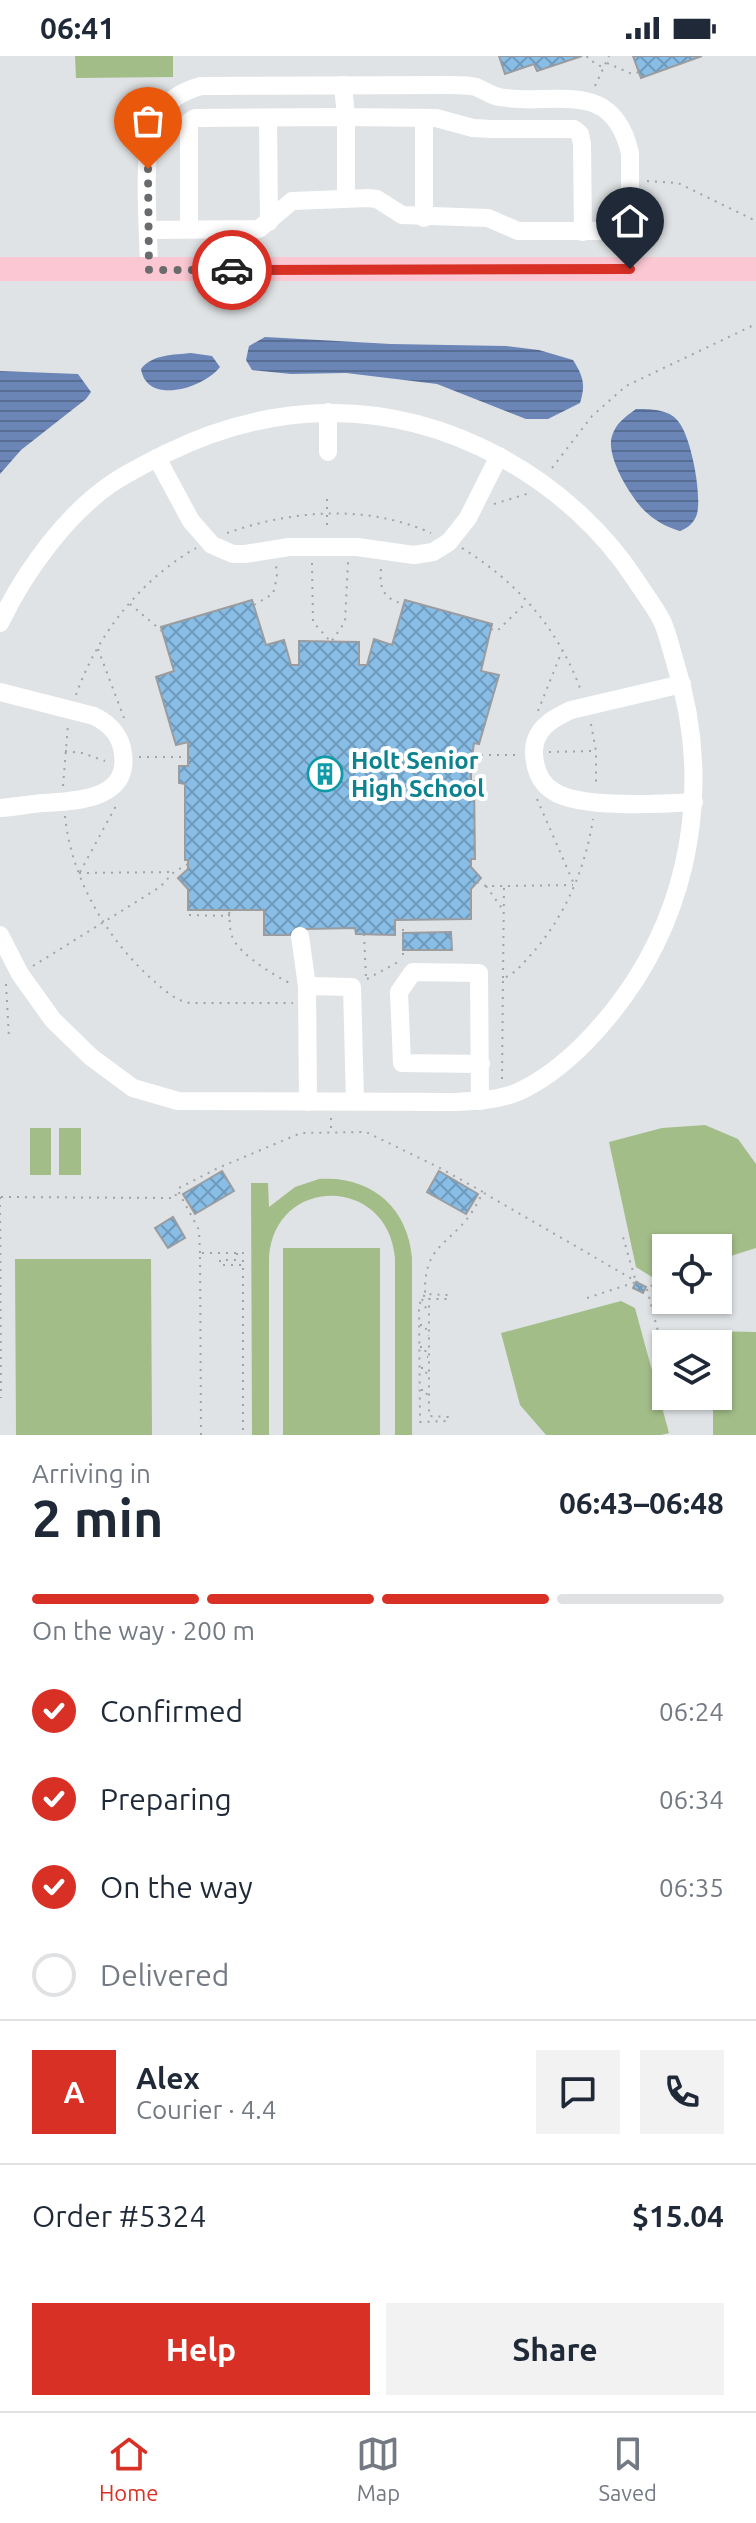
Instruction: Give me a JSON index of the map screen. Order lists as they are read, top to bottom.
{
  "places": {
    "building": ["Holt Senior High School"]
  },
  "page": {
    "status": "06:41",
    "heading": ["2 min", "Arriving in", "06:43–06:48"],
    "panel": [
      "Alex",
      "Courier · 4.4",
      "Order #5324",
      "$15.04"
    ],
    "bar": "On the way · 200 m",
    "list": [
      ["Confirmed", "06:24"],
      ["Preparing", "06:34"],
      ["On the way", "06:35"],
      "Delivered"
    ],
    "round": "A",
    "buttons": ["Help", "Share"],
    "tabs": ["Home", "Map", "Saved"]
  }
}
